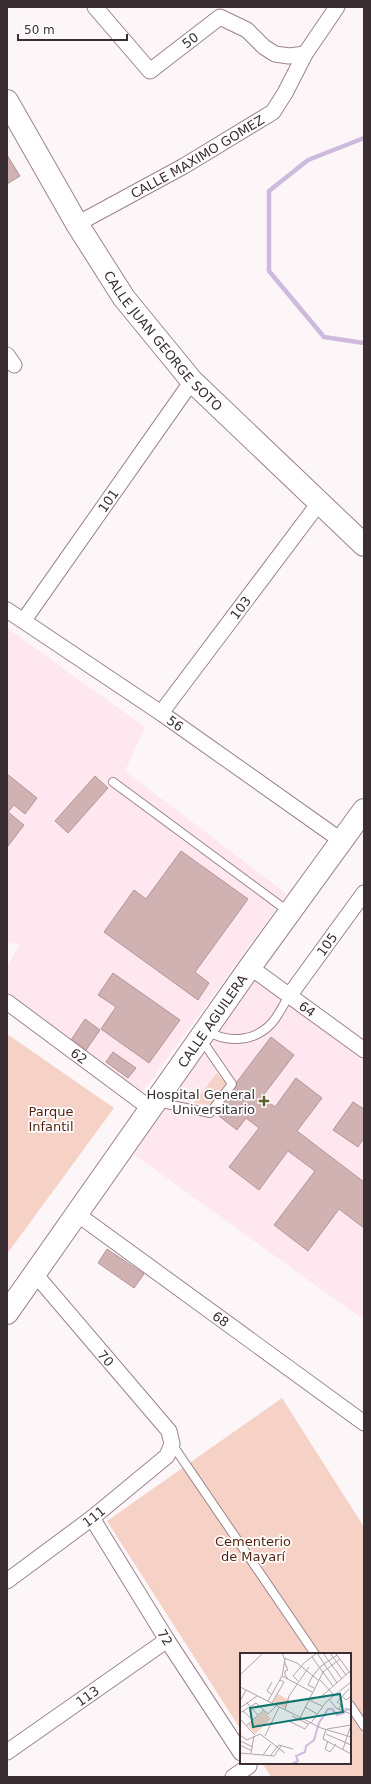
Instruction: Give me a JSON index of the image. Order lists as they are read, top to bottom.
{
  "streets": {
    "main road": ["CALLE JUAN GEORGE SOTO", "CALLE AGUILERA"],
    "street": [
      "50",
      "CALLE MAXIMO GOMEZ",
      "101",
      "103",
      "56",
      "105",
      "64",
      "62",
      "68",
      "70",
      "111",
      "72",
      "113"
    ]
  },
  "crossings": [
    ["50", "CALLE MAXIMO GOMEZ"],
    ["CALLE MAXIMO GOMEZ", "CALLE JUAN GEORGE SOTO"],
    ["CALLE JUAN GEORGE SOTO", "101"],
    ["CALLE JUAN GEORGE SOTO", "103"],
    ["101", "56"],
    ["103", "56"],
    ["56", "CALLE AGUILERA"],
    ["105", "64"],
    ["64", "CALLE AGUILERA"],
    ["CALLE AGUILERA", "62"],
    ["CALLE AGUILERA", "68"],
    ["CALLE AGUILERA", "70"],
    ["70", "111"],
    ["111", "72"],
    ["72", "113"]
  ],
  "parks": ["Parque Infantil", "Cementerio de Mayarí"],
  "places": {
    "health": ["Hospital General Universitario"]
  },
  "scale_bar": "50 m"
}
